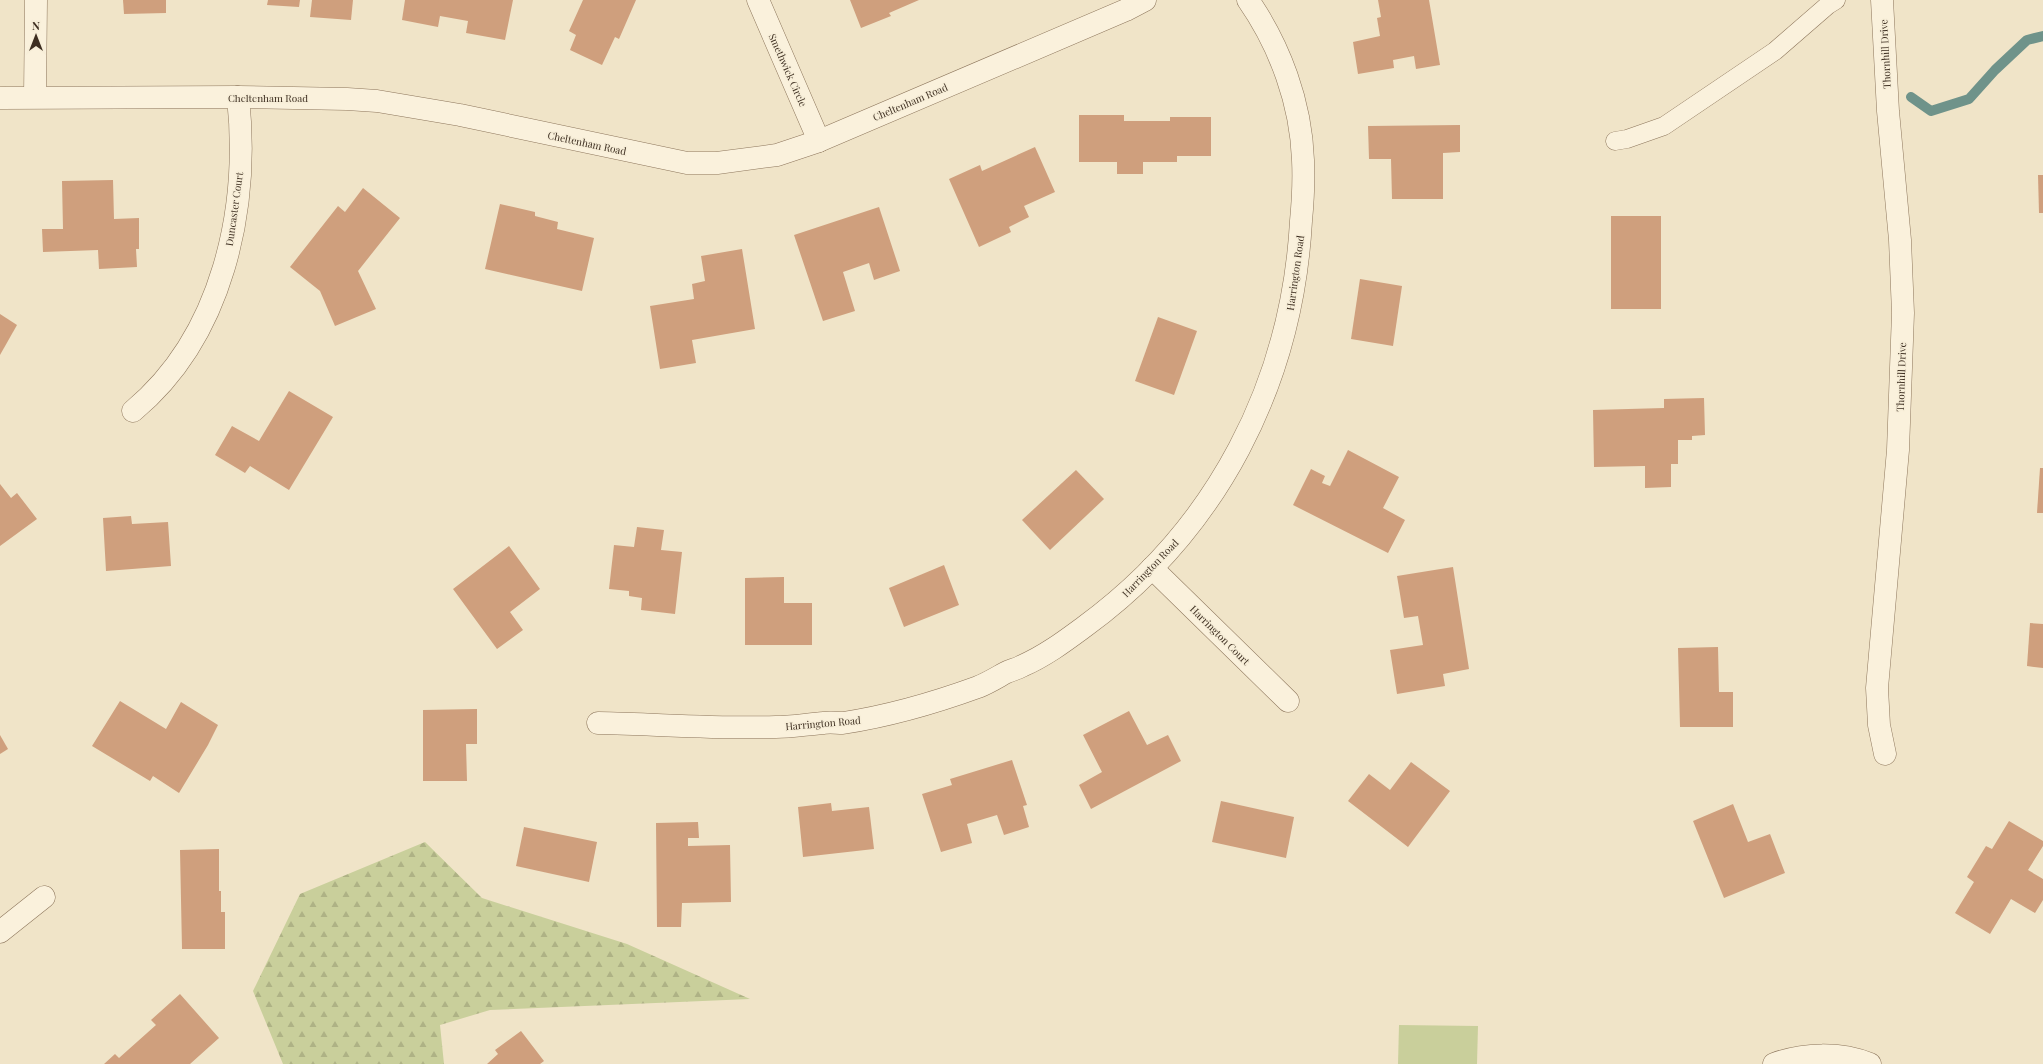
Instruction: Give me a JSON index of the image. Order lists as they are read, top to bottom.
{
  "streets": {
    "street": [
      "Thornhill Drive",
      "Smethwick Circle",
      "Cheltenham Road",
      "Duncaster Court",
      "Harrington Road",
      "Harrington Court"
    ]
  },
  "crossings": [
    ["Smethwick Circle", "Cheltenham Road"],
    ["Cheltenham Road", "Duncaster Court"],
    ["Harrington Road", "Harrington Court"]
  ],
  "north": "top"
}
